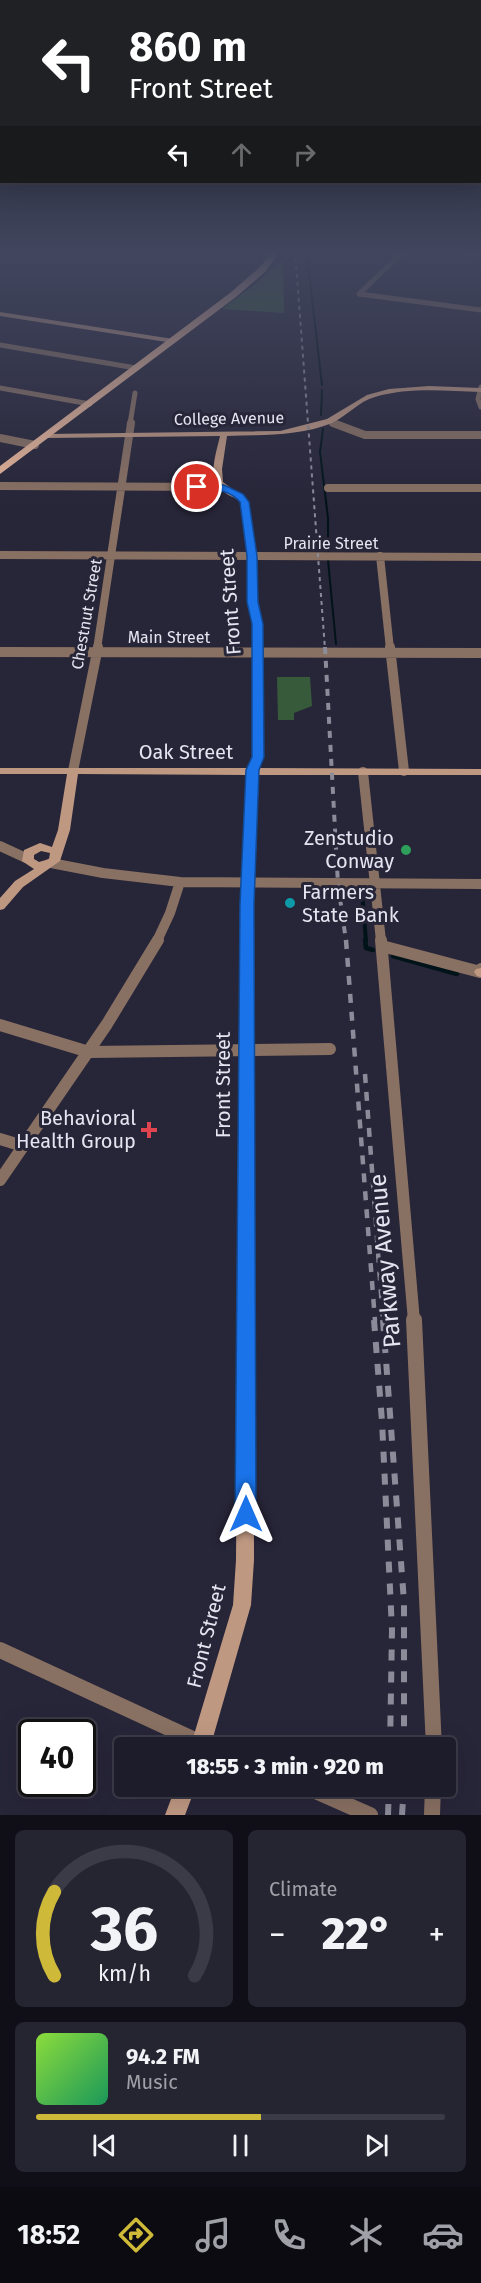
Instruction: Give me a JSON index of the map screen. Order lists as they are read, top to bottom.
{
  "streets": {
    "street": [
      "College Avenue",
      "Prairie Street",
      "Front Street",
      "Chestnut Street",
      "Main Street",
      "Oak Street",
      "Parkway Avenue"
    ]
  },
  "crossings": [
    ["College Avenue", "Chestnut Street"],
    ["Prairie Street", "Front Street"],
    ["Prairie Street", "Chestnut Street"],
    ["Front Street", "Main Street"],
    ["Front Street", "Oak Street"],
    ["Chestnut Street", "Main Street"],
    ["Chestnut Street", "Oak Street"],
    ["Oak Street", "Parkway Avenue"]
  ],
  "places": {
    "other": ["Zenstudio Conway", "Farmers State Bank"],
    "health": ["Behavioral Health Group"]
  },
  "page": {
    "turn": ["860 m", "Front Street"],
    "limit": "40",
    "trip": "18:55 · 3 min · 920 m",
    "tile": "Climate",
    "heat": ["−", "22°", "+"],
    "song": ["94.2 FM", "Music"],
    "tabs": "18:52",
    "gauge": ["36", "km/h"]
  }
}
